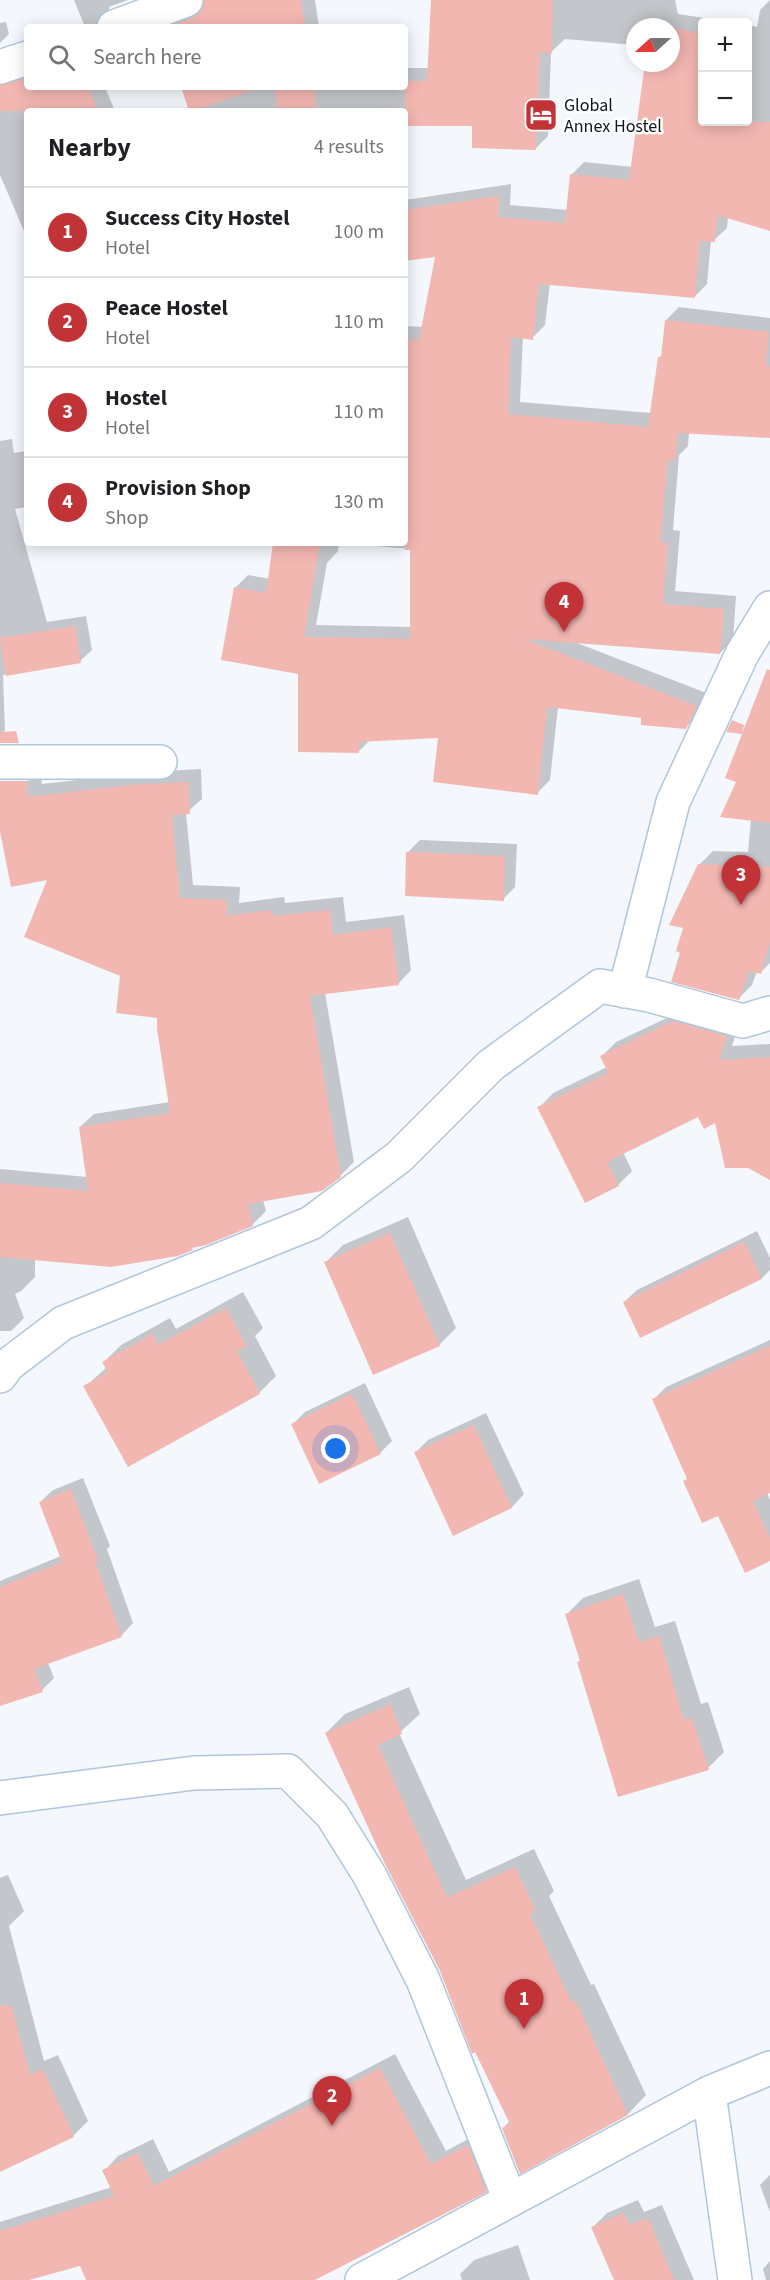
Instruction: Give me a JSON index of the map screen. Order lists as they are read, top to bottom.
{
  "places": {
    "hotel": ["Global Annex Hostel"]
  },
  "north": "left",
  "page": {
    "map_buttons": ["+", "−"],
    "search": "Search here",
    "heading": ["Nearby", "4 results"],
    "list": [
      {
        "mark": "1",
        "name": "Success City Hostel",
        "note": "Hotel",
        "value": "100 m"
      },
      {
        "mark": "2",
        "name": "Peace Hostel",
        "note": "Hotel",
        "value": "110 m"
      },
      {
        "mark": "3",
        "name": "Hostel",
        "note": "Hotel",
        "value": "110 m"
      },
      {
        "mark": "4",
        "name": "Provision Shop",
        "note": "Shop",
        "value": "130 m"
      }
    ],
    "pins": [
      "4",
      "3",
      "1",
      "2"
    ]
  }
}
